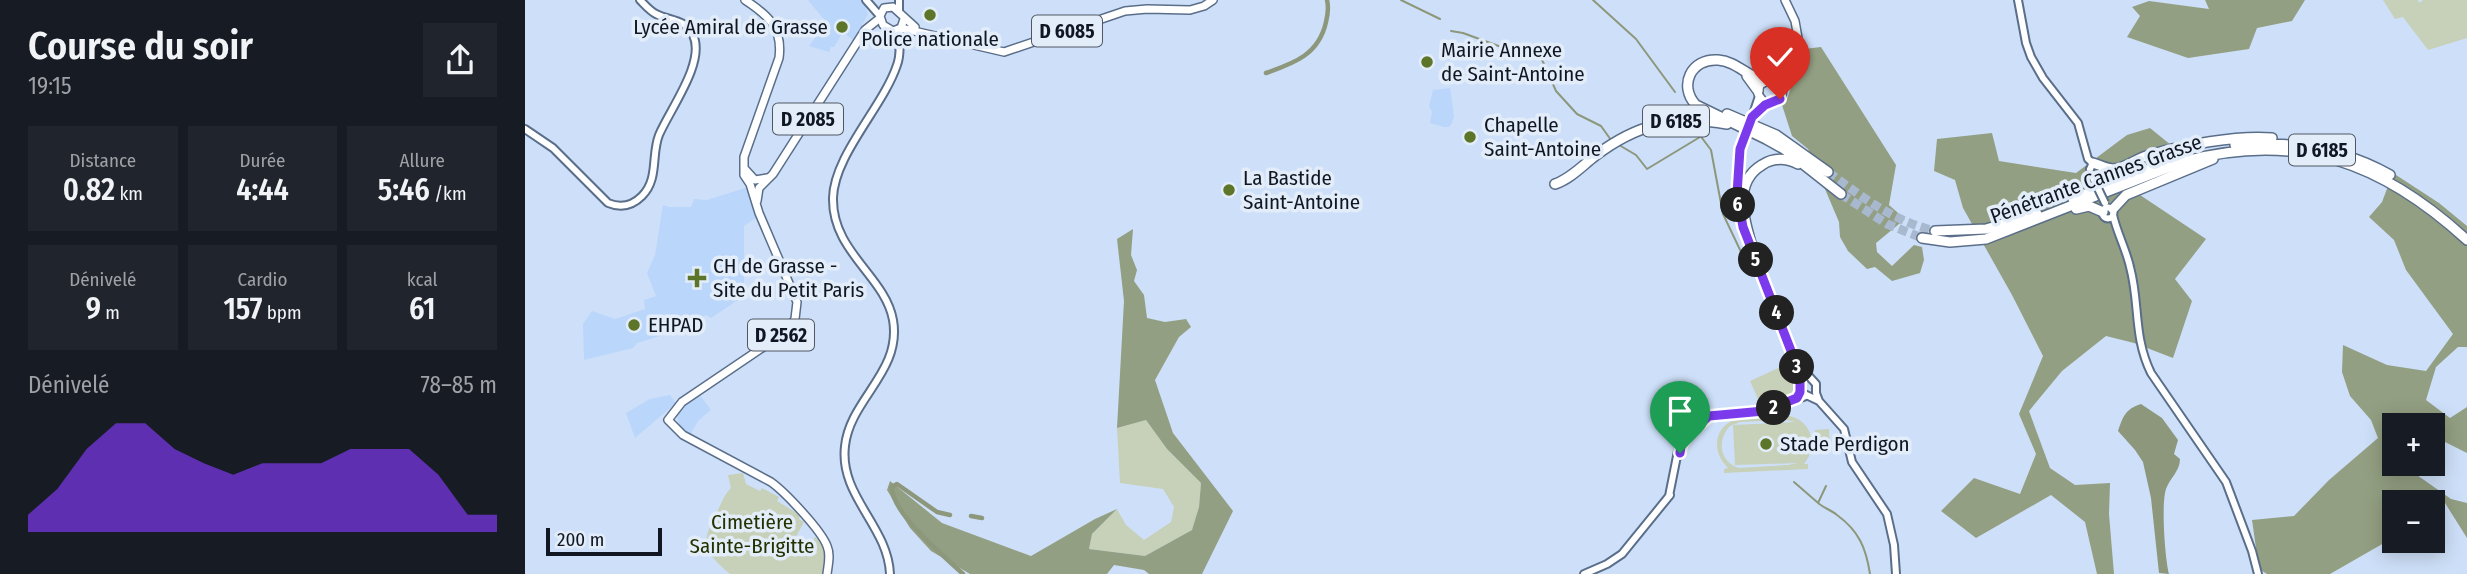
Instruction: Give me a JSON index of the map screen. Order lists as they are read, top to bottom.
{
  "streets": {
    "highway": ["D 6185", "Pénétrante Cannes Grasse"],
    "main road": ["D 6085", "D 2085", "D 2562"]
  },
  "crossings": [
    ["D 6085", "D 2085"],
    ["D 2085", "D 2562"]
  ],
  "parks": ["Cimetière Sainte-Brigitte"],
  "places": {
    "other": [
      "Police nationale",
      "Lycée Amiral de Grasse",
      "Mairie Annexe de Saint-Antoine",
      "Chapelle Saint-Antoine",
      "La Bastide Saint-Antoine",
      "EHPAD",
      "Stade Perdigon"
    ],
    "health": ["CH de Grasse - Site du Petit Paris"]
  },
  "scale_bar": "200 m",
  "page": {
    "heading": ["Course du soir", "19:15"],
    "stats": [
      ["Distance", "0.82 km"],
      ["Durée", "4:44"],
      ["Allure", "5:46 /km"],
      ["Dénivelé", "9 m"],
      ["Cardio", "157 bpm"],
      ["kcal", "61"]
    ],
    "pins": [
      "6",
      "5",
      "4",
      "3",
      "2"
    ],
    "chart": ["Dénivelé", "78–85 m"],
    "map_buttons": ["+", "−"],
    "scale": "200 m"
  }
}
